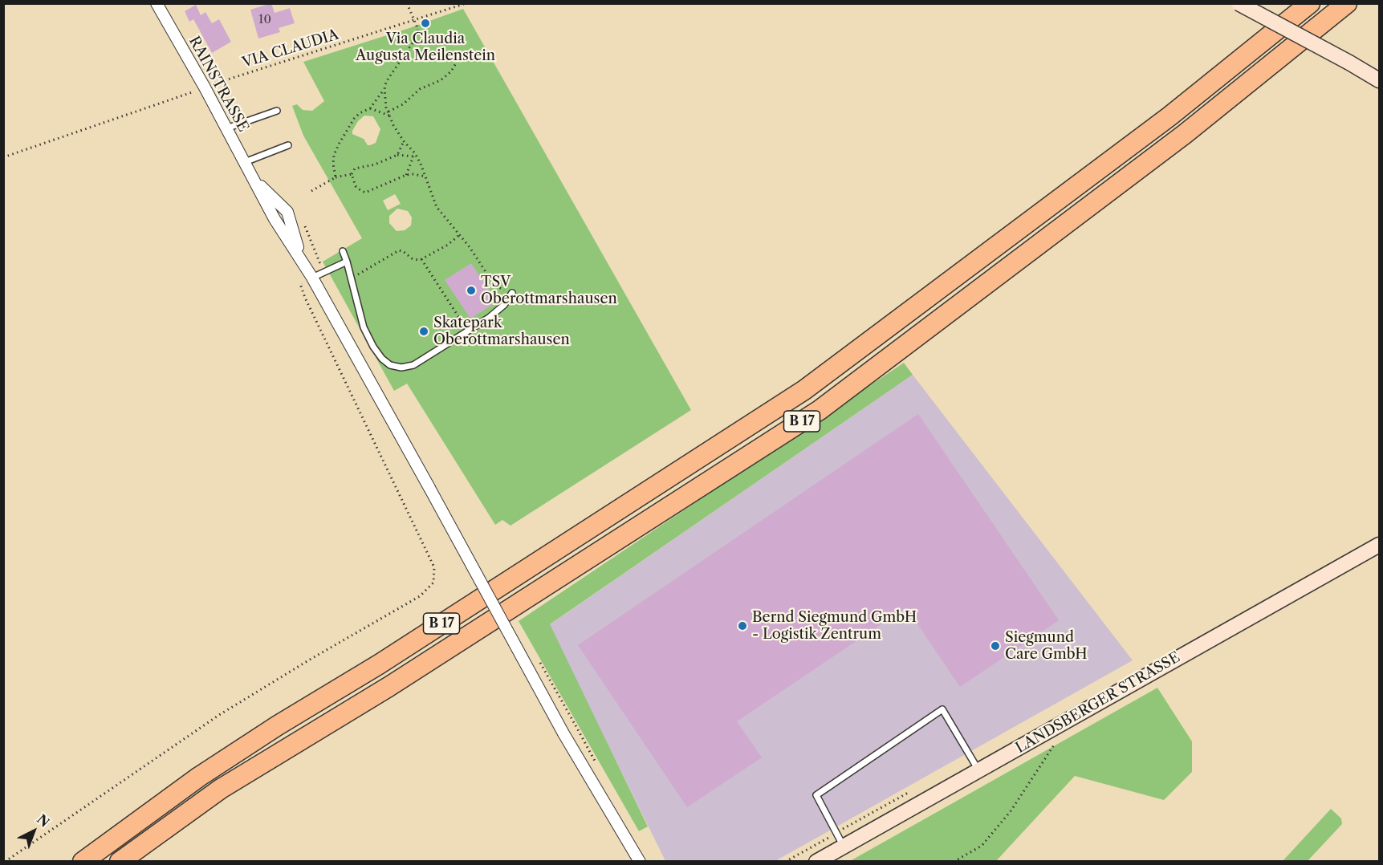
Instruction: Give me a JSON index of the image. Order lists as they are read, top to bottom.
{
  "streets": {
    "highway": ["B 17"],
    "street": ["RAINSTRASSE", "LANDSBERGER STRASSE"],
    "path": ["VIA CLAUDIA"]
  },
  "crossings": [
    ["VIA CLAUDIA", "RAINSTRASSE"]
  ],
  "places": [
    "Via Claudia Augusta Meilenstein",
    "TSV Oberottmarshausen",
    "Skatepark Oberottmarshausen",
    "Bernd Siegmund GmbH - Logistik Zentrum",
    "Siegmund Care GmbH"
  ],
  "house_numbers": ["10"],
  "north": "top right"
}
